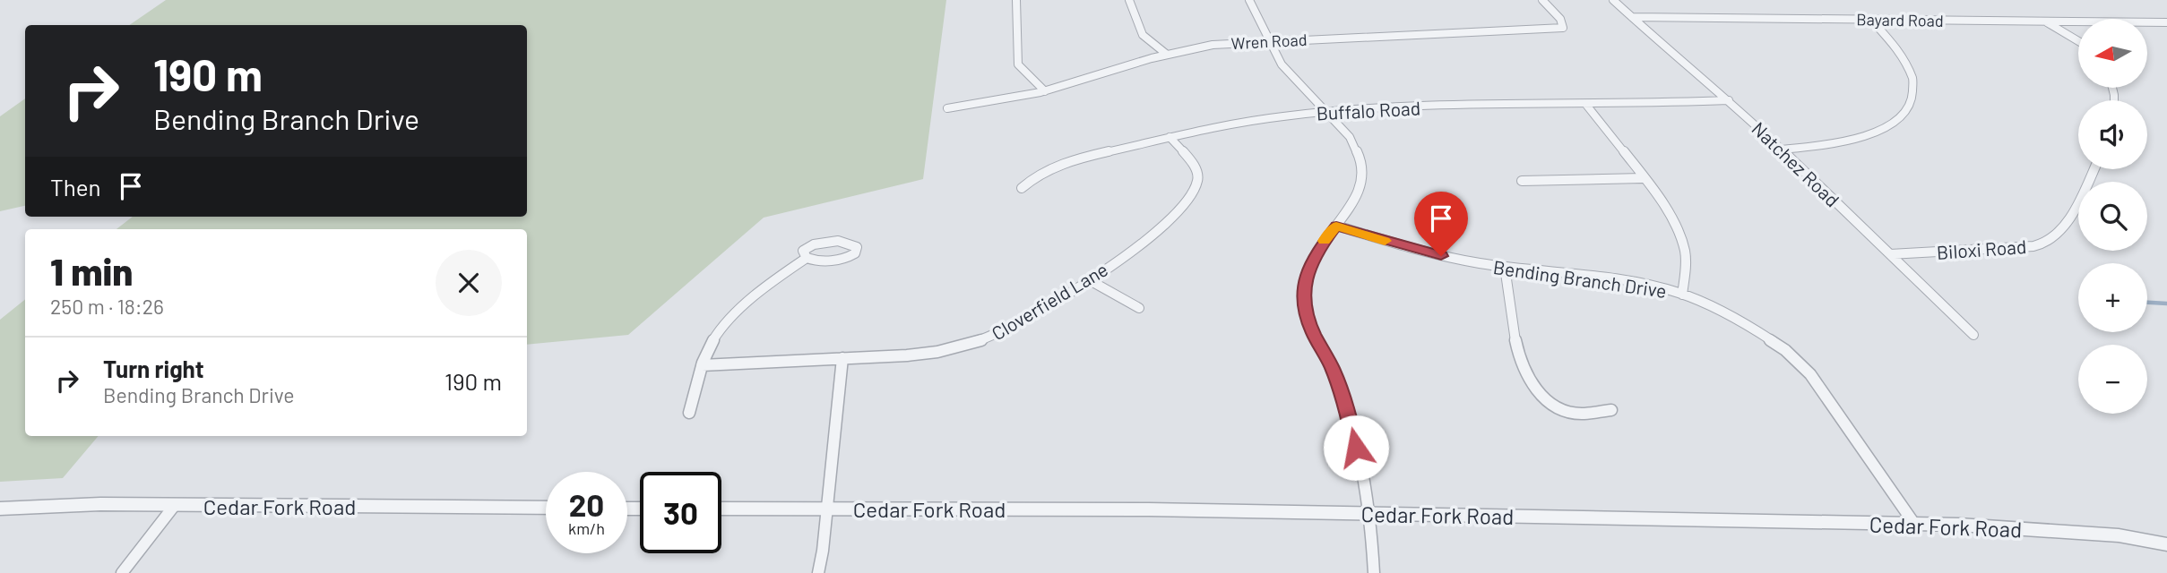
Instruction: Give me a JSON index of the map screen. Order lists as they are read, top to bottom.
{
  "streets": {
    "street": [
      "Bayard Road",
      "Wren Road",
      "Buffalo Road",
      "Natchez Road",
      "Biloxi Road",
      "Bending Branch Drive",
      "Cloverfield Lane",
      "Cedar Fork Road"
    ]
  },
  "crossings": [
    ["Bayard Road", "Natchez Road"],
    ["Buffalo Road", "Natchez Road"],
    ["Buffalo Road", "Cloverfield Lane"],
    ["Natchez Road", "Biloxi Road"],
    ["Bending Branch Drive", "Cedar Fork Road"]
  ],
  "north": "left",
  "page": {
    "map_buttons": ["+", "−"],
    "turn": ["190 m", "Bending Branch Drive"],
    "then": "Then",
    "heading": ["1 min", "250 m · 18:26"],
    "list": [
      {
        "name": "Turn right",
        "note": "Bending Branch Drive",
        "value": "190 m"
      }
    ],
    "speed": "20 km/h",
    "limit": "30"
  }
}
